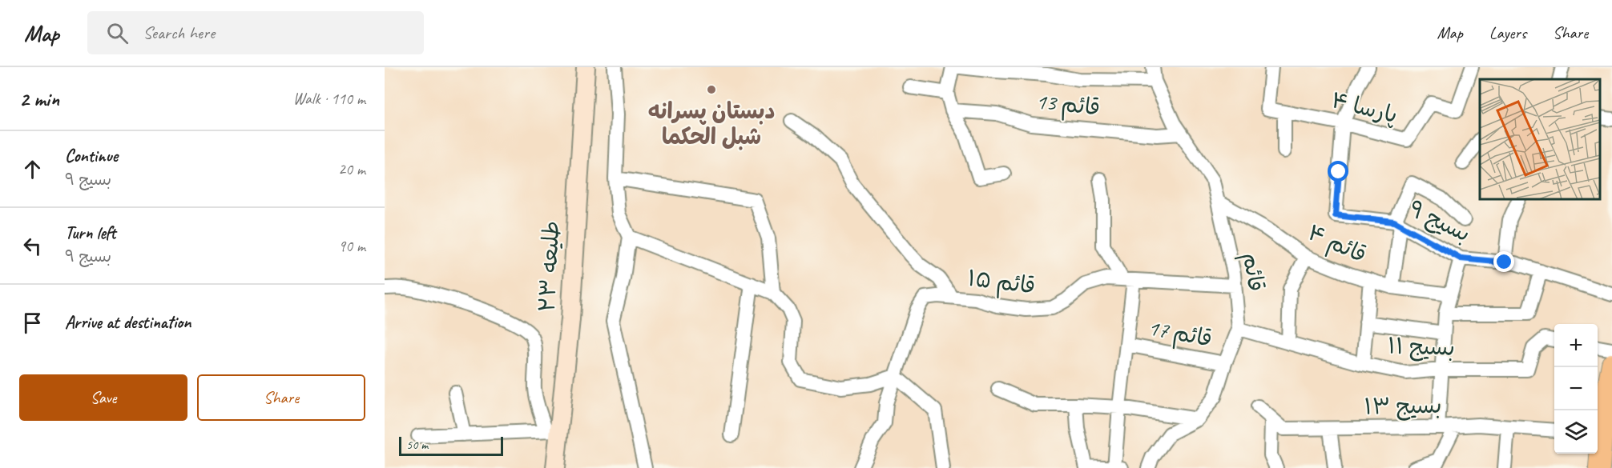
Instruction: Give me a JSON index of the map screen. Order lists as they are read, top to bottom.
{
  "streets": {
    "main road": ["طلیعه ۲۳"],
    "street": [
      "قائم 13",
      "پارسا ۴",
      "بسیج ۹",
      "قائم ۴",
      "قائم",
      "قائم ۱۵",
      "قائم 17",
      "بسیج ۱۱",
      "بسیج ۱۳"
    ]
  },
  "crossings": [
    ["قائم 13", "قائم"],
    ["پارسا ۴", "بسیج ۹"],
    ["قائم ۴", "قائم"],
    ["قائم", "قائم ۱۵"],
    ["قائم", "قائم 17"],
    ["قائم", "بسیج ۱۱"]
  ],
  "places": ["دبستان پسرانه شبل الحکما"],
  "scale_bar": "50 m",
  "page": {
    "header": "Map",
    "search": "Search here",
    "nav": ["Map", "Layers", "Share"],
    "heading": ["2 min", "Walk · 110 m"],
    "list": [
      ["Continue", "بسیج ۹", "20 m"],
      ["Turn left", "بسیج ۹", "90 m"],
      "Arrive at destination"
    ],
    "map_buttons": ["+", "−"],
    "buttons": ["Save", "Share"],
    "scale": "50 m"
  }
}
